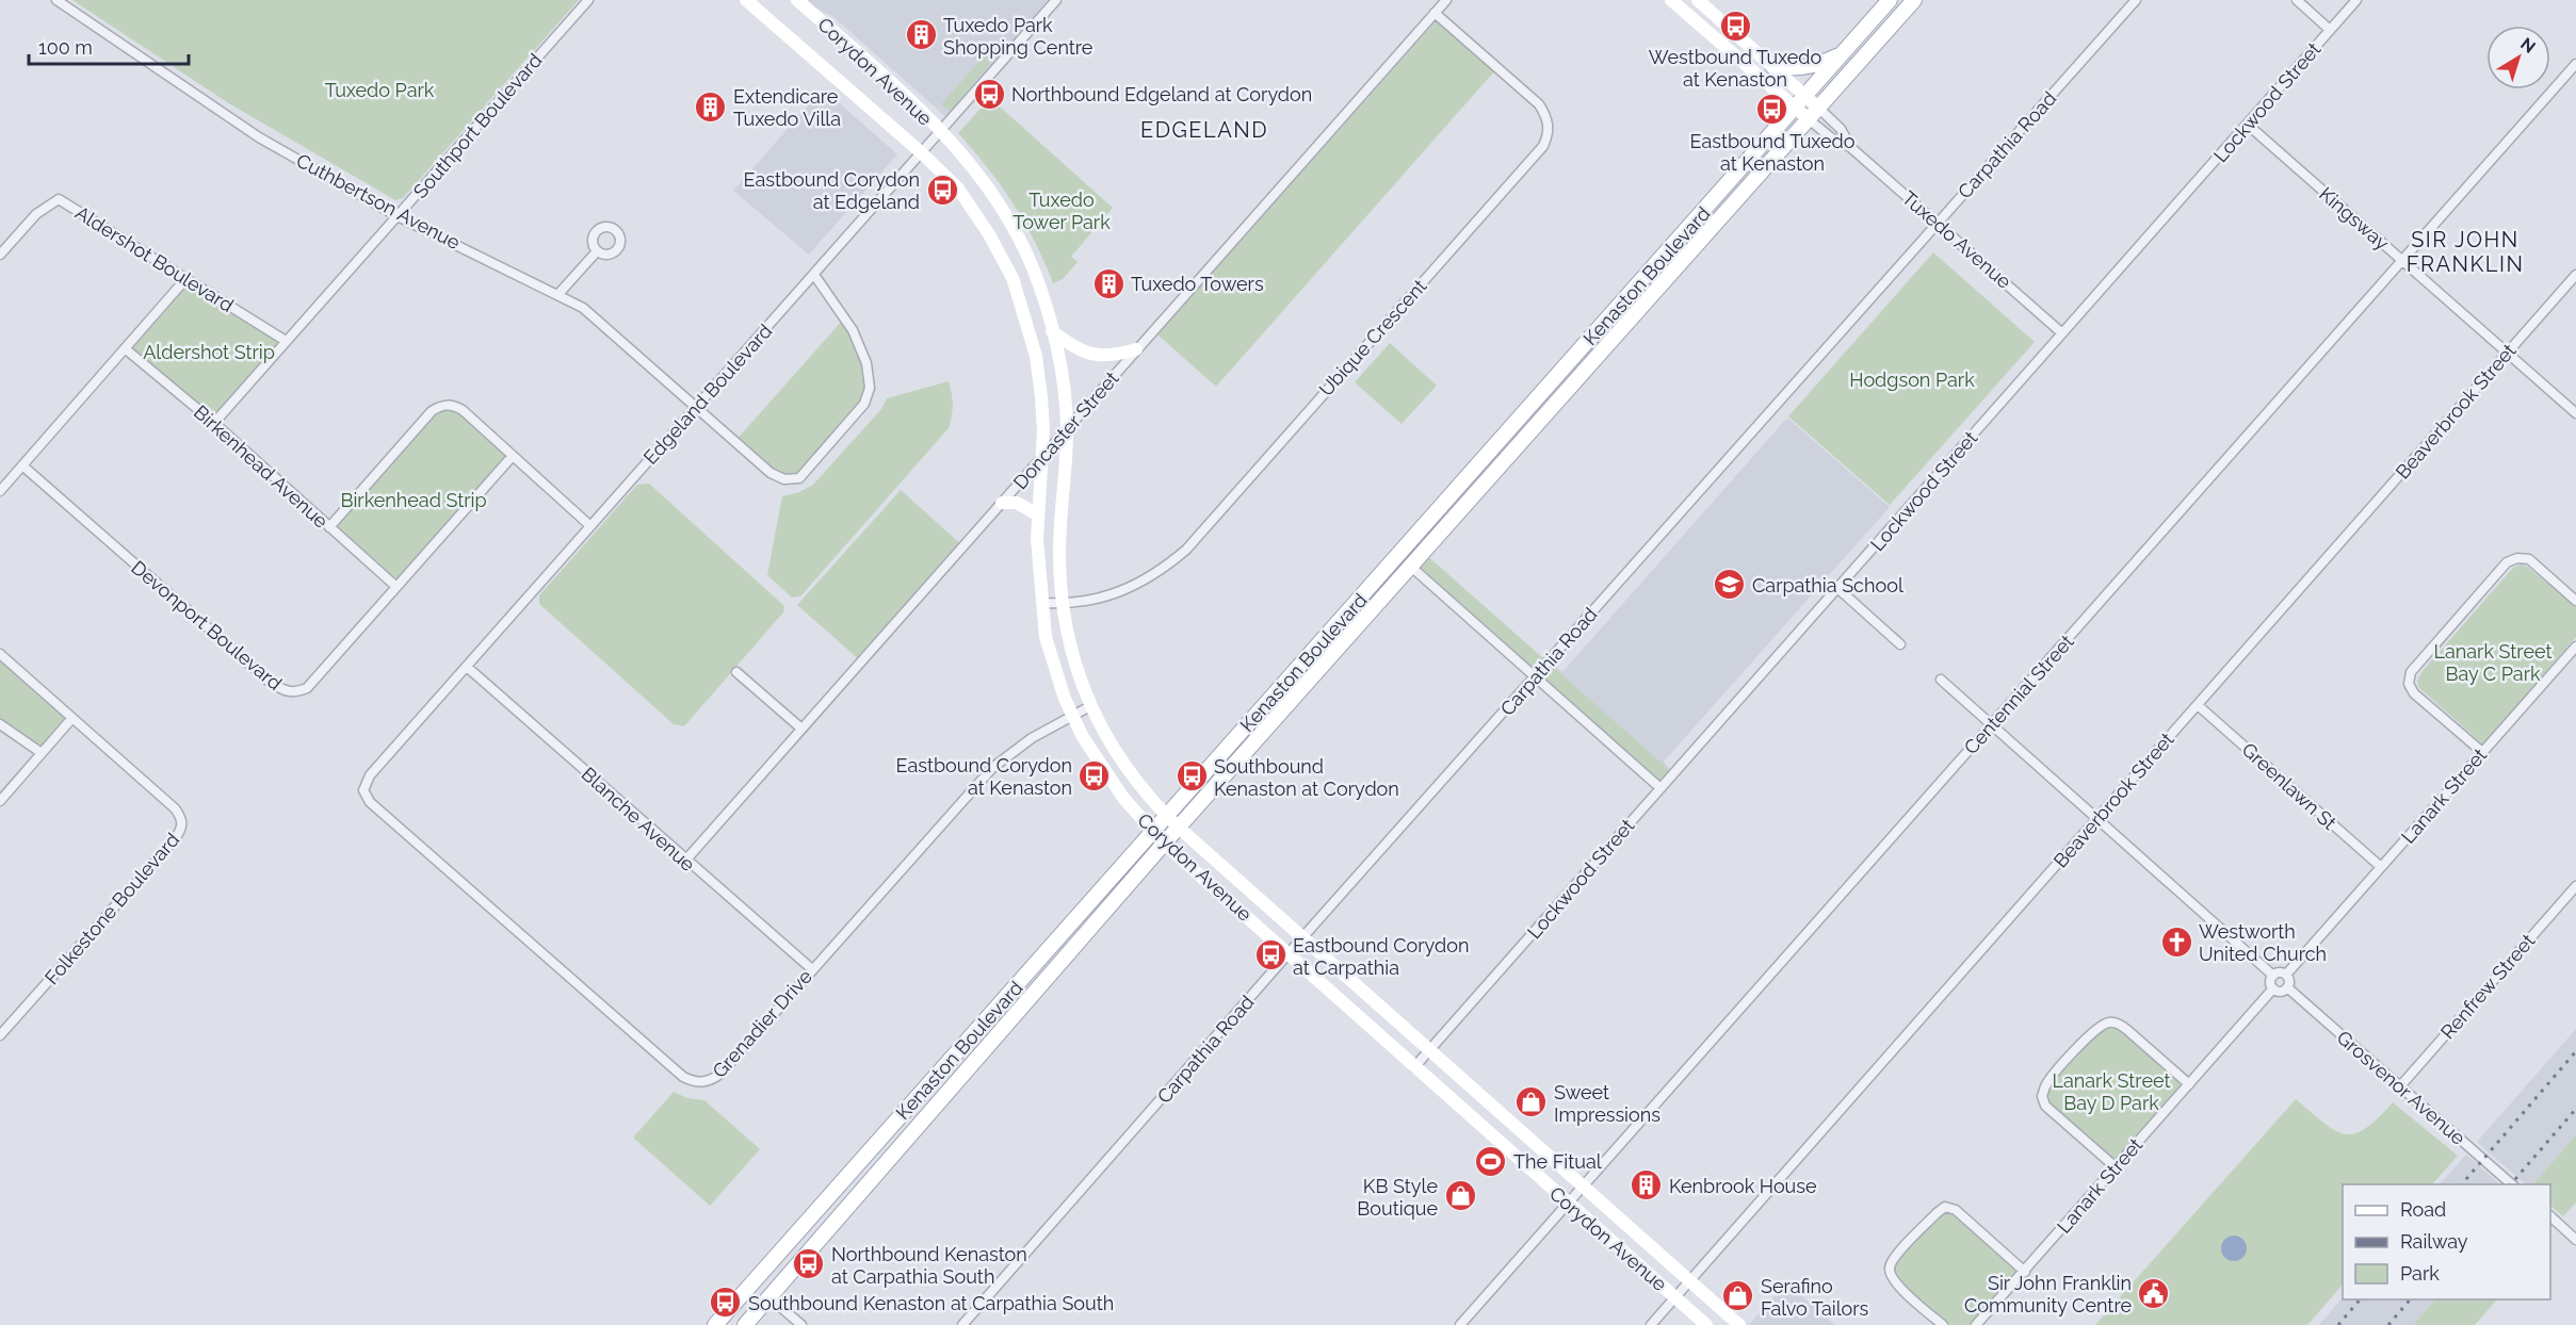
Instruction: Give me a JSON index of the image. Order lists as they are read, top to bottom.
{
  "streets": {
    "main road": ["Corydon Avenue", "Tuxedo Avenue", "Kenaston Boulevard"],
    "street": [
      "Lockwood Street",
      "Southport Boulevard",
      "Carpathia Road",
      "Cuthbertson Avenue",
      "Kingsway",
      "Aldershot Boulevard",
      "Ubique Crescent",
      "Edgeland Boulevard",
      "Beaverbrook Street",
      "Doncaster Street",
      "Birkenhead Avenue",
      "Devonport Boulevard",
      "Centennial Street",
      "Greenlawn St",
      "Lanark Street",
      "Blanche Avenue",
      "Folkestone Boulevard",
      "Renfrew Street",
      "Grenadier Drive",
      "Grosvenor Avenue"
    ]
  },
  "crossings": [
    ["Corydon Avenue", "Lockwood Street"],
    ["Corydon Avenue", "Carpathia Road"],
    ["Corydon Avenue", "Kenaston Boulevard"],
    ["Corydon Avenue", "Ubique Crescent"],
    ["Corydon Avenue", "Edgeland Boulevard"],
    ["Corydon Avenue", "Beaverbrook Street"],
    ["Corydon Avenue", "Doncaster Street"],
    ["Corydon Avenue", "Centennial Street"],
    ["Corydon Avenue", "Grenadier Drive"],
    ["Lockwood Street", "Kingsway"],
    ["Lockwood Street", "Tuxedo Avenue"],
    ["Southport Boulevard", "Cuthbertson Avenue"],
    ["Southport Boulevard", "Aldershot Boulevard"],
    ["Southport Boulevard", "Birkenhead Avenue"],
    ["Carpathia Road", "Tuxedo Avenue"],
    ["Cuthbertson Avenue", "Edgeland Boulevard"],
    ["Kingsway", "Beaverbrook Street"],
    ["Kingsway", "Centennial Street"],
    ["Tuxedo Avenue", "Kenaston Boulevard"],
    ["Ubique Crescent", "Doncaster Street"],
    ["Edgeland Boulevard", "Blanche Avenue"],
    ["Edgeland Boulevard", "Grenadier Drive"],
    ["Beaverbrook Street", "Greenlawn St"],
    ["Doncaster Street", "Blanche Avenue"],
    ["Birkenhead Avenue", "Devonport Boulevard"],
    ["Greenlawn St", "Lanark Street"],
    ["Lanark Street", "Grosvenor Avenue"],
    ["Blanche Avenue", "Grenadier Drive"],
    ["Renfrew Street", "Grosvenor Avenue"]
  ],
  "districts": ["EDGELAND", "SIR JOHN FRANKLIN"],
  "parks": [
    "Tuxedo Park",
    "Tuxedo Tower Park",
    "Aldershot Strip",
    "Hodgson Park",
    "Birkenhead Strip",
    "Lanark Street Bay C Park",
    "Lanark Street Bay D Park"
  ],
  "places": {
    "bus stop": [
      "Westbound Tuxedo at Kenaston",
      "Northbound Edgeland at Corydon",
      "Eastbound Tuxedo at Kenaston",
      "Eastbound Corydon at Edgeland",
      "Eastbound Corydon at Kenaston",
      "Southbound Kenaston at Corydon",
      "Eastbound Corydon at Carpathia",
      "Northbound Kenaston at Carpathia South",
      "Southbound Kenaston at Carpathia South"
    ],
    "building": [
      "Tuxedo Park Shopping Centre",
      "Extendicare Tuxedo Villa",
      "Tuxedo Towers",
      "Kenbrook House"
    ],
    "school or university": ["Carpathia School"],
    "church": ["Westworth United Church"],
    "shop": ["Sweet Impressions", "KB Style Boutique", "Serafino Falvo Tailors"],
    "sports": ["The Fitual"],
    "public building": ["Sir John Franklin Community Centre"]
  },
  "legend": ["Road", "Railway", "Park"],
  "scale_bar": "100 m",
  "north": "top right"
}
